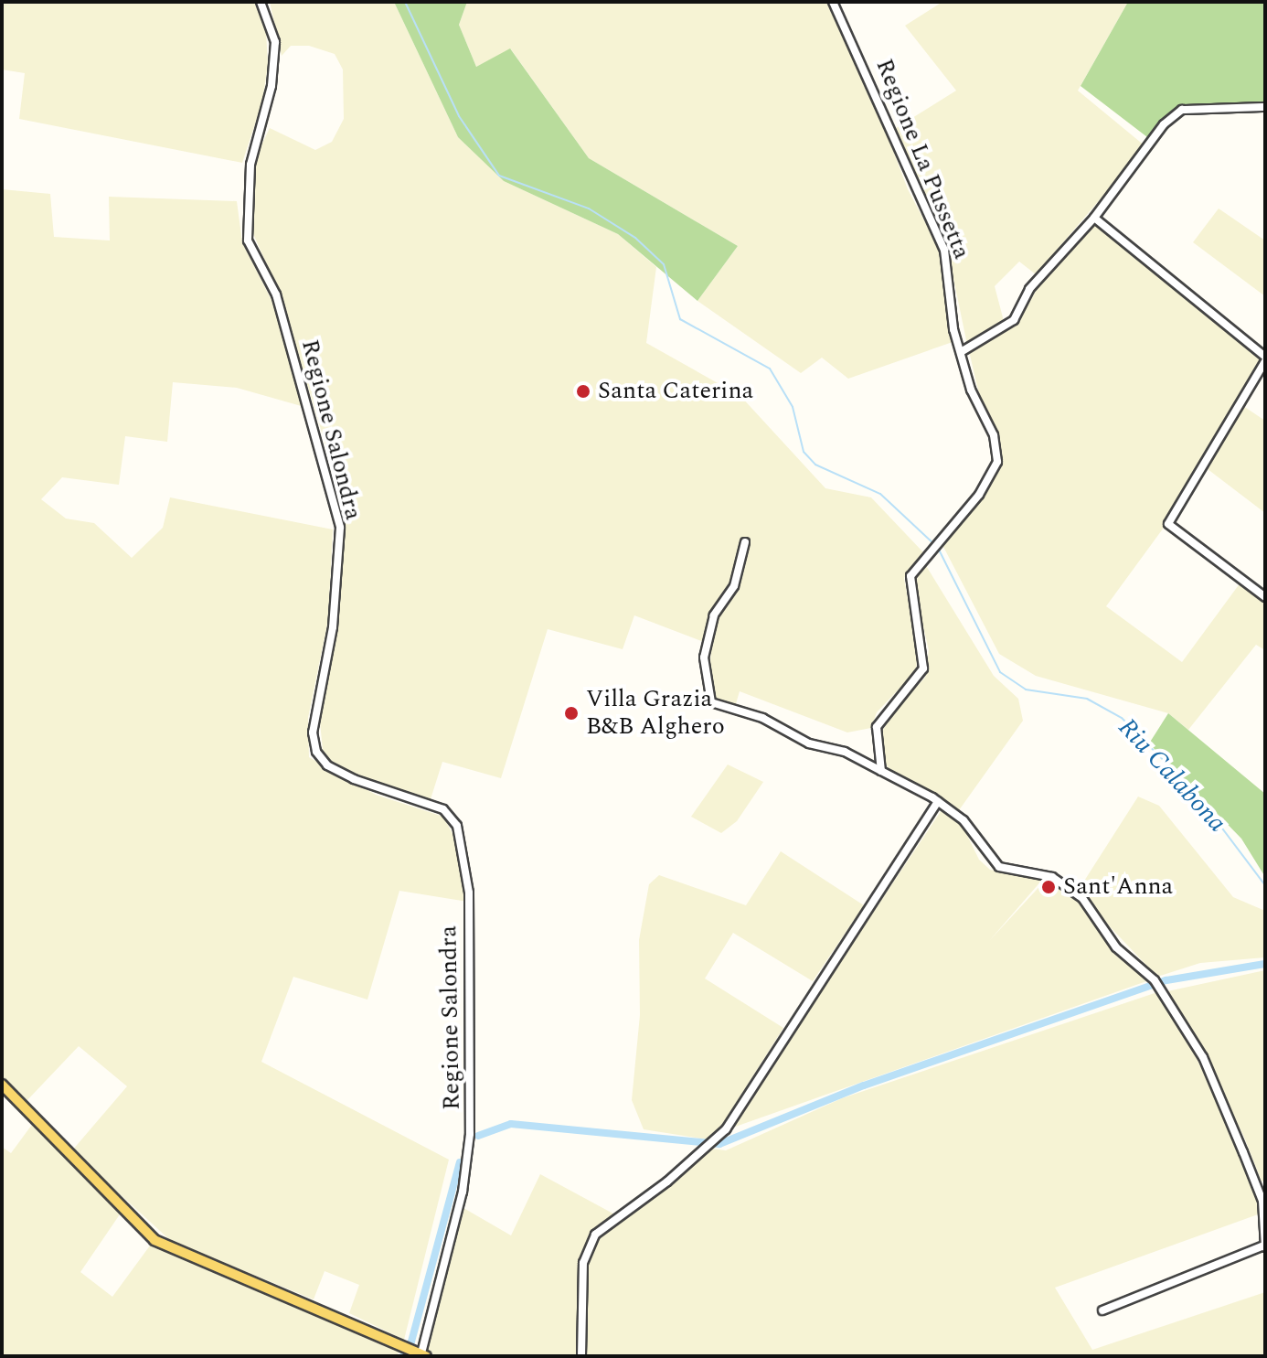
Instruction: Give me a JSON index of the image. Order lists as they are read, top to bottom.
{
  "streets": {
    "street": ["Regione La Pussetta", "Regione Salondra"]
  },
  "water": ["Riu Calabona"],
  "places": ["Santa Caterina", "Villa Grazia B&B Alghero", "Sant'Anna"]
}
